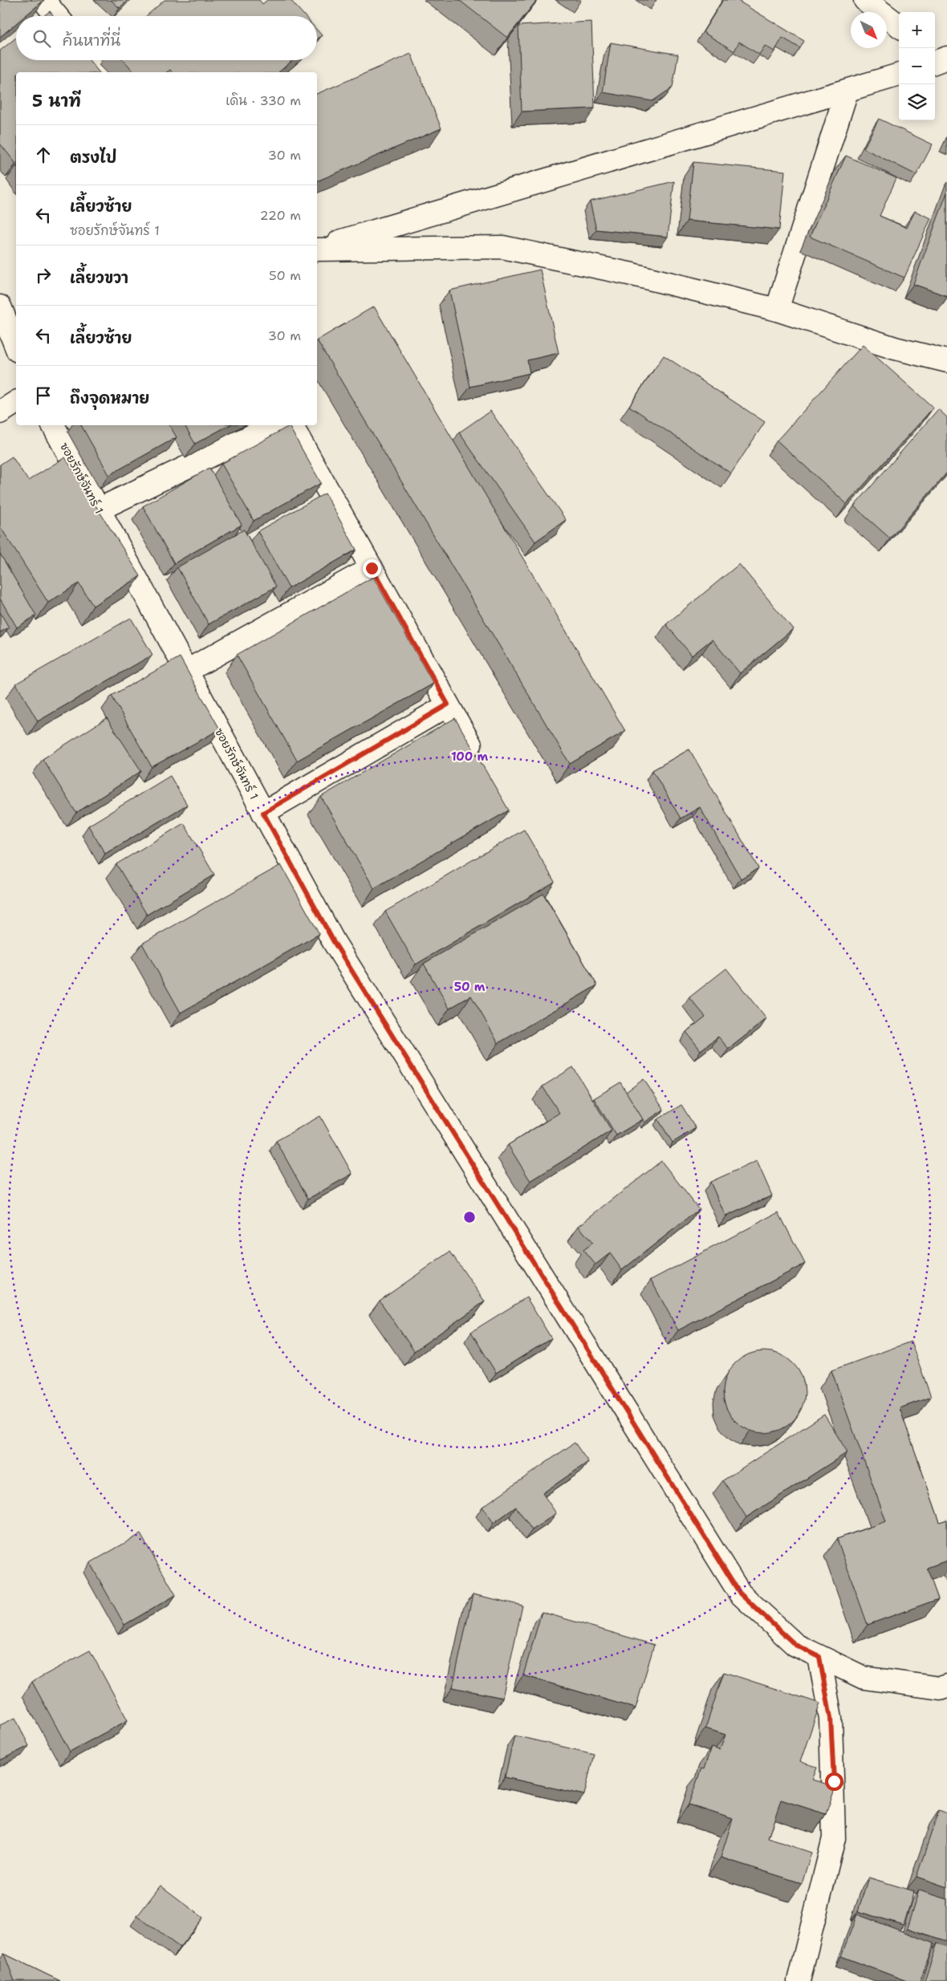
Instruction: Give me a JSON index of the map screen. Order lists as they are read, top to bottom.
{
  "streets": {
    "street": ["ซอยรักษ์จันทร์ 1"]
  },
  "north": "bottom right",
  "page": {
    "map_buttons": ["+", "−"],
    "search": "ค้นหาที่นี่",
    "heading": ["5 นาที", "เดิน · 330 m"],
    "list": [
      ["ตรงไป", "30 m"],
      ["เลี้ยวซ้าย", "ซอยรักษ์จันทร์ 1", "220 m"],
      ["เลี้ยวขวา", "50 m"],
      ["เลี้ยวซ้าย", "30 m"],
      "ถึงจุดหมาย"
    ]
  },
  "rings": ["100 m", "50 m"]
}
